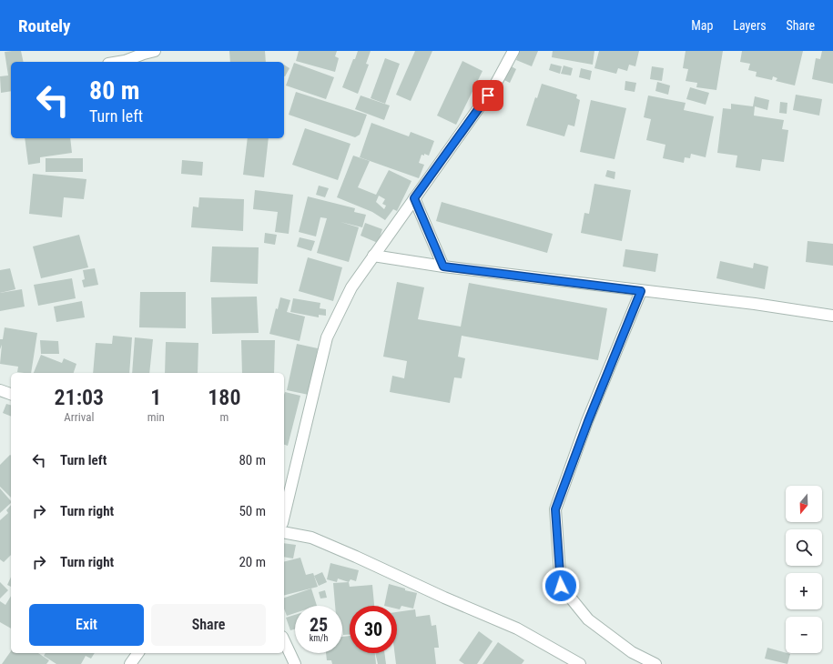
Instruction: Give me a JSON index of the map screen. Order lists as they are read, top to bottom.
{
  "north": "bottom",
  "page": {
    "header": "Routely",
    "nav": ["Map", "Layers", "Share"],
    "turn": ["80 m", "Turn left"],
    "eta": [
      "21:03",
      "Arrival",
      "1",
      "min",
      "180",
      "m"
    ],
    "list": [
      {
        "name": "Turn left",
        "value": "80 m"
      },
      {
        "name": "Turn right",
        "value": "50 m"
      },
      {
        "name": "Turn right",
        "value": "20 m"
      }
    ],
    "map_buttons": ["+", "−"],
    "buttons": ["Exit", "Share"],
    "speed": "25 km/h",
    "limit": "30"
  }
}
